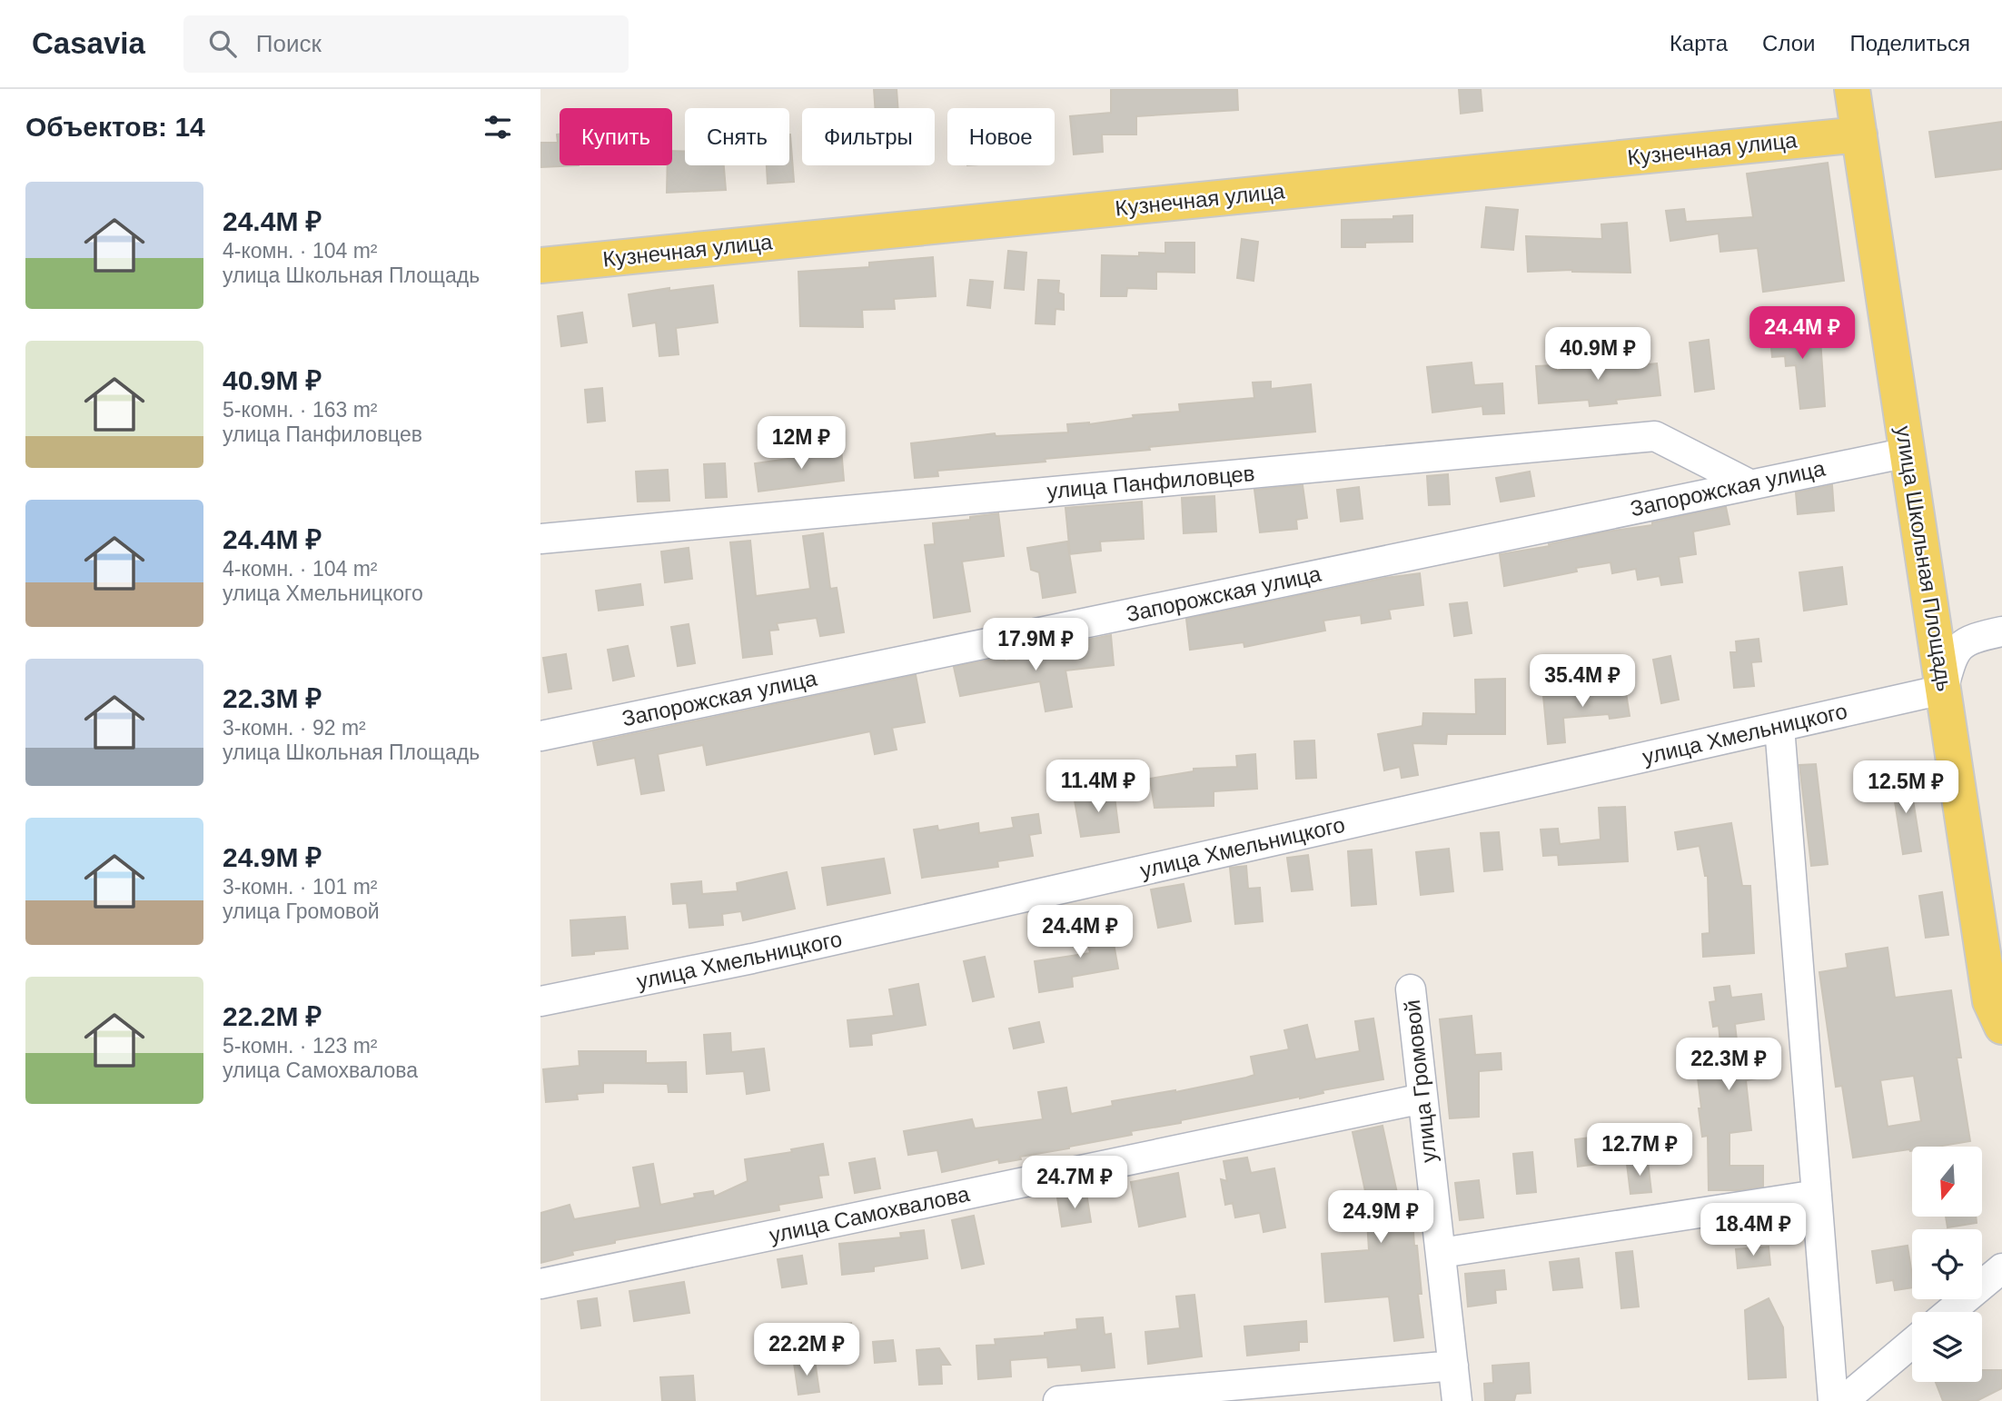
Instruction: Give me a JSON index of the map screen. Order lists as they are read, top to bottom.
{
  "streets": {
    "main road": ["Кузнечная улица", "улица Школьная Площадь"],
    "street": [
      "улица Панфиловцев",
      "Запорожская улица",
      "улица Хмельницкого",
      "улица Громовой",
      "улица Самохвалова"
    ]
  },
  "crossings": [
    ["Кузнечная улица", "улица Школьная Площадь"],
    ["улица Панфиловцев", "Запорожская улица"],
    ["Запорожская улица", "улица Школьная Площадь"],
    ["улица Школьная Площадь", "улица Хмельницкого"],
    ["улица Громовой", "улица Самохвалова"]
  ],
  "north": "bottom",
  "page": {
    "header": "Casavia",
    "search": "Поиск",
    "nav": ["Карта", "Слои", "Поделиться"],
    "heading": "Объектов: 14",
    "chip": [
      "Купить",
      "Снять",
      "Фильтры",
      "Новое"
    ],
    "list": [
      {
        "name": "24.4M ₽",
        "note": "4-комн. · 104 m² · улица Школьная Площадь"
      },
      {
        "name": "40.9M ₽",
        "note": "5-комн. · 163 m² · улица Панфиловцев"
      },
      {
        "name": "24.4M ₽",
        "note": "4-комн. · 104 m² · улица Хмельницкого"
      },
      {
        "name": "22.3M ₽",
        "note": "3-комн. · 92 m² · улица Школьная Площадь"
      },
      {
        "name": "24.9M ₽",
        "note": "3-комн. · 101 m² · улица Громовой"
      },
      {
        "name": "22.2M ₽",
        "note": "5-комн. · 123 m² · улица Самохвалова"
      }
    ],
    "price": [
      "24.4M ₽",
      "40.9M ₽",
      "12M ₽",
      "17.9M ₽",
      "35.4M ₽",
      "11.4M ₽",
      "12.5M ₽",
      "24.4M ₽",
      "22.3M ₽",
      "12.7M ₽",
      "24.7M ₽",
      "24.9M ₽",
      "18.4M ₽",
      "22.2M ₽"
    ]
  }
}
